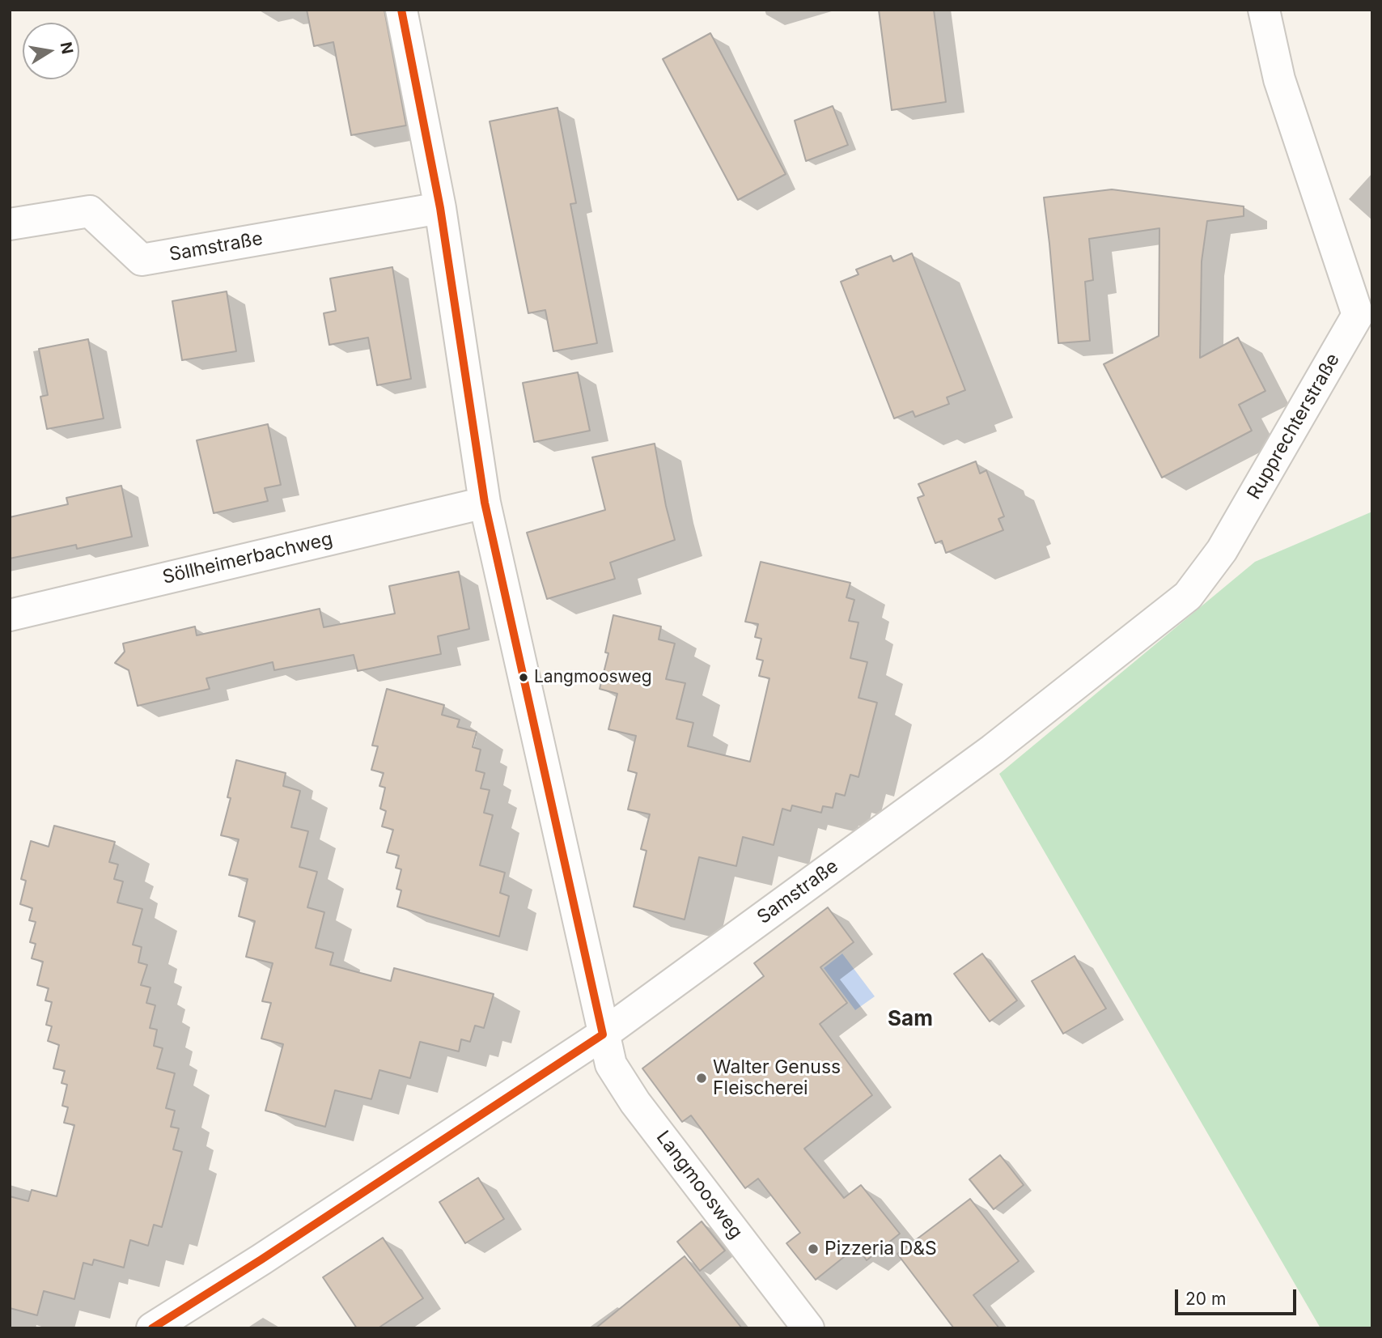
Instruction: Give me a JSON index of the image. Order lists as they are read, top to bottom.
{
  "streets": {
    "street": [
      "Samstraße",
      "Rupprechterstraße",
      "Söllheimerbachweg",
      "Langmoosweg"
    ]
  },
  "crossings": [
    ["Samstraße", "Rupprechterstraße"],
    ["Samstraße", "Langmoosweg"]
  ],
  "districts": ["Sam"],
  "places": ["Langmoosweg", "Walter Genuss Fleischerei", "Pizzeria D&S"],
  "scale_bar": "20 m",
  "north": "right"
}
